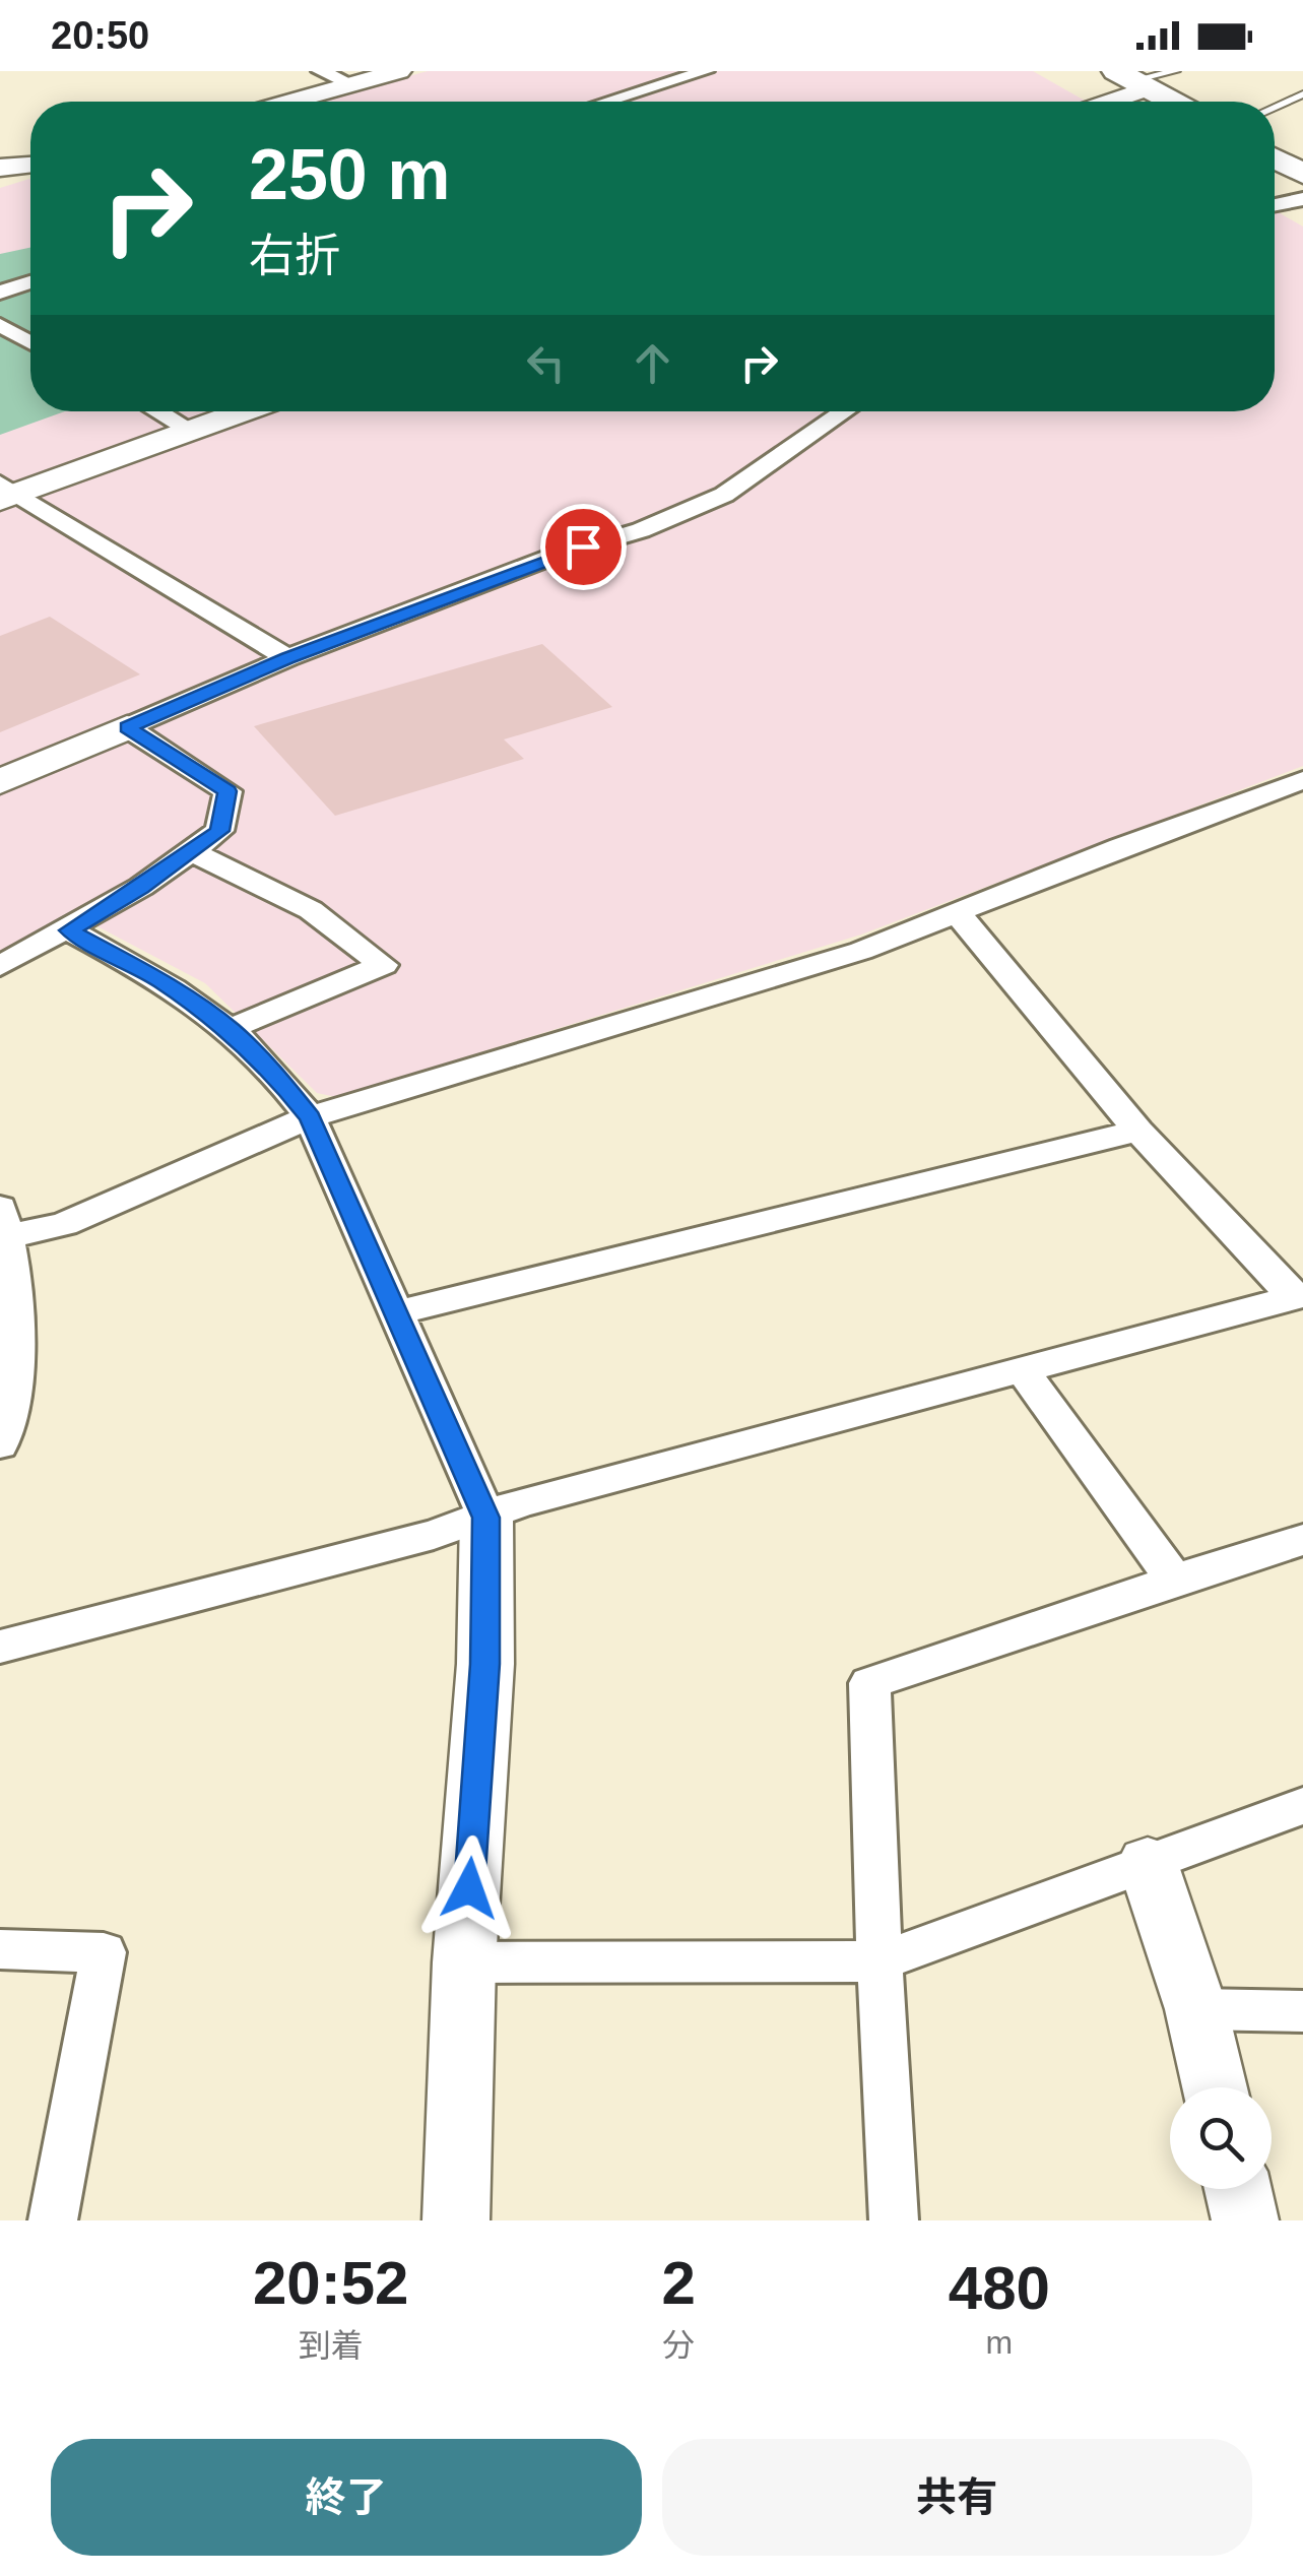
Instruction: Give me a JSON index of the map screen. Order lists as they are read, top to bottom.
{
  "page": {
    "status": "20:50",
    "turn": ["250 m", "右折"],
    "eta": [
      "20:52",
      "到着",
      "2",
      "分",
      "480",
      "m"
    ],
    "buttons": ["終了", "共有"]
  }
}
